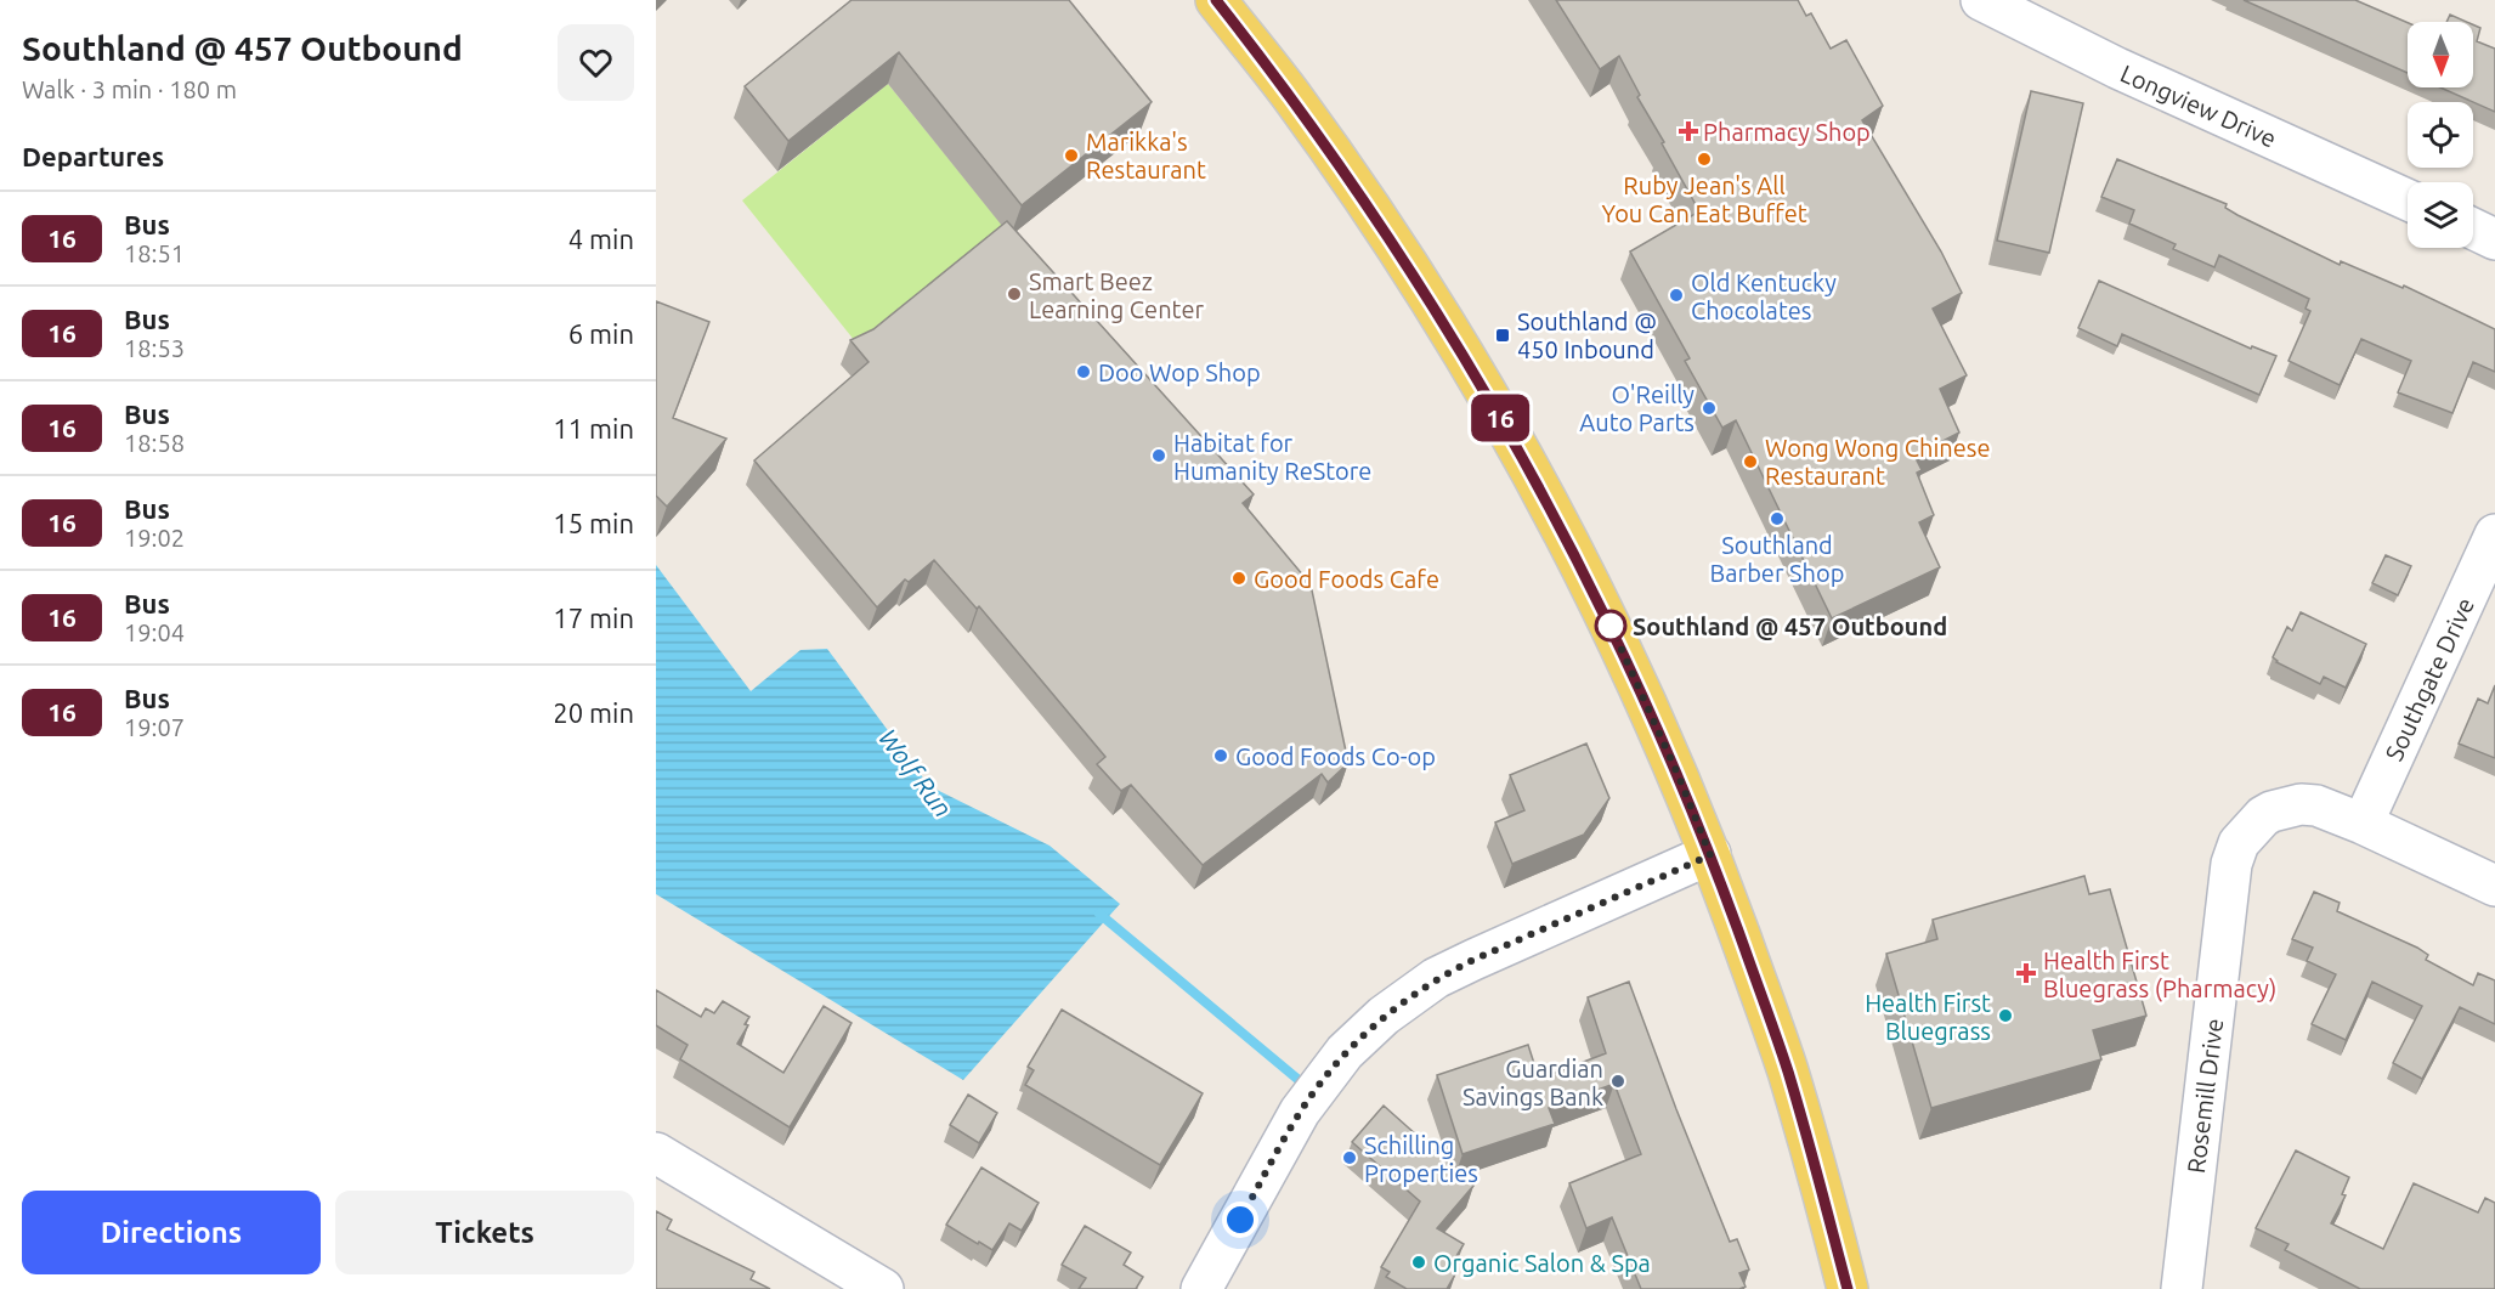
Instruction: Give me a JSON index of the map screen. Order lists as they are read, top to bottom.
{
  "streets": {
    "street": ["Longview Drive", "Southgate Drive", "Rosemill Drive"]
  },
  "crossings": [
    ["Southgate Drive", "Rosemill Drive"]
  ],
  "water": ["Wolf Run"],
  "places": {
    "health": ["Pharmacy Shop", "Health First Bluegrass (Pharmacy)"],
    "other": [
      "Marikka's Restaurant",
      "Ruby Jean's All You Can Eat Buffet",
      "Smart Beez Learning Center",
      "Old Kentucky Chocolates",
      "Doo Wop Shop",
      "O'Reilly Auto Parts",
      "Habitat for Humanity ReStore",
      "Wong Wong Chinese Restaurant",
      "Southland Barber Shop",
      "Good Foods Cafe",
      "Southland @ 457 Outbound",
      "Good Foods Co-op",
      "Health First Bluegrass",
      "Guardian Savings Bank",
      "Schilling Properties",
      "Organic Salon & Spa"
    ],
    "transit": ["Southland @ 450 Inbound"]
  },
  "lines": ["bus line 16"],
  "north": "bottom",
  "page": {
    "heading": [
      ["Southland @ 457 Outbound", "Walk · 3 min · 180 m"],
      "Departures"
    ],
    "on_map": "16",
    "list": [
      {
        "mark": "16",
        "name": "Bus",
        "note": "18:51",
        "value": "4 min"
      },
      {
        "mark": "16",
        "name": "Bus",
        "note": "18:53",
        "value": "6 min"
      },
      {
        "mark": "16",
        "name": "Bus",
        "note": "18:58",
        "value": "11 min"
      },
      {
        "mark": "16",
        "name": "Bus",
        "note": "19:02",
        "value": "15 min"
      },
      {
        "mark": "16",
        "name": "Bus",
        "note": "19:04",
        "value": "17 min"
      },
      {
        "mark": "16",
        "name": "Bus",
        "note": "19:07",
        "value": "20 min"
      }
    ],
    "buttons": ["Directions", "Tickets"]
  }
}
